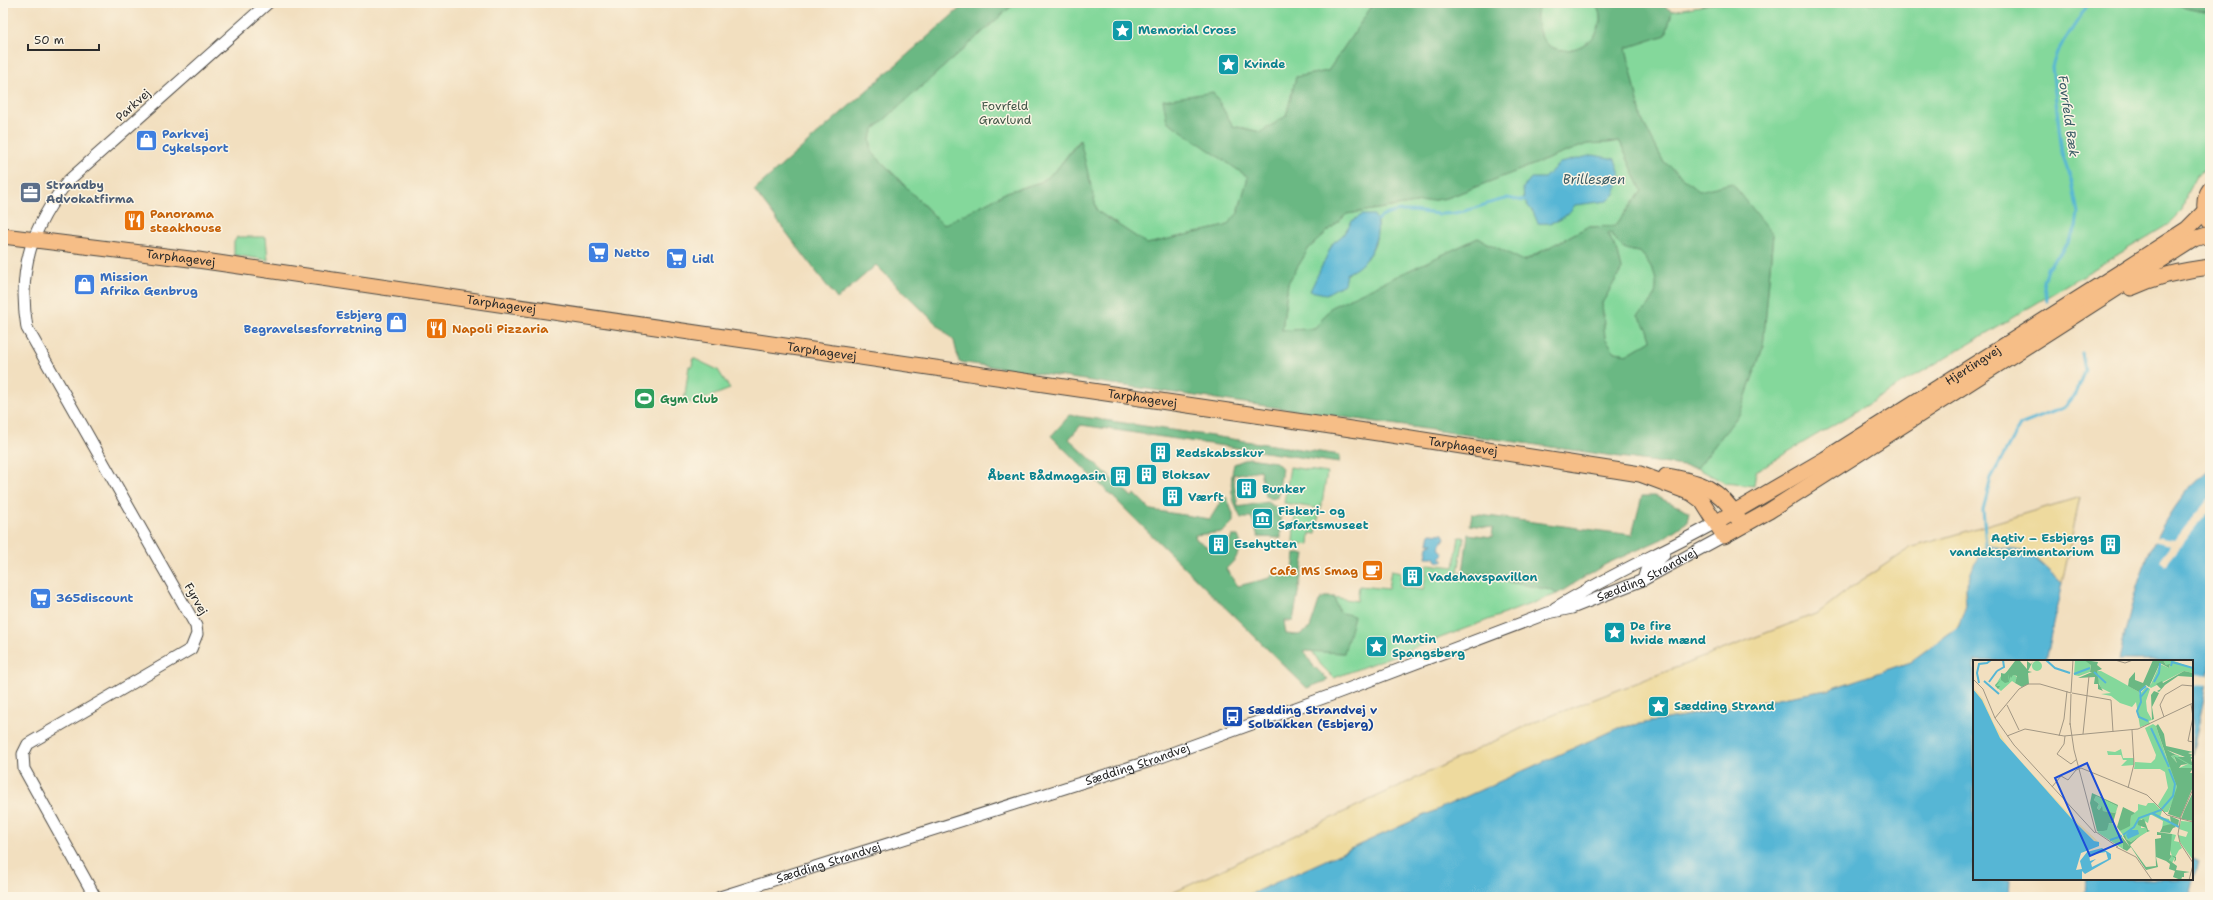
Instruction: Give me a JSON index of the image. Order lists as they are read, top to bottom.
{
  "streets": {
    "main road": ["Tarphagevej", "Hjertingvej", "Sædding Strandvej"],
    "street": ["Parkvej", "Fyrvej"]
  },
  "crossings": [
    ["Parkvej", "Tarphagevej"],
    ["Parkvej", "Fyrvej"],
    ["Tarphagevej", "Hjertingvej"],
    ["Tarphagevej", "Sædding Strandvej"],
    ["Tarphagevej", "Fyrvej"],
    ["Hjertingvej", "Sædding Strandvej"]
  ],
  "water": ["Fovrfeld Bæk", "Brillesøen"],
  "parks": ["Fovrfeld Gravlund"],
  "places": {
    "place": [
      "Memorial Cross",
      "Kvinde",
      "De fire hvide mænd",
      "Martin Spangsberg",
      "Sædding Strand"
    ],
    "shop": ["Parkvej Cykelsport", "Mission Afrika Genbrug", "Esbjerg Begravelsesforretning"],
    "office": ["Strandby Advokatfirma"],
    "restaurant": ["Panorama steakhouse", "Napoli Pizzaria"],
    "supermarket": ["Netto", "Lidl", "365discount"],
    "sports": ["Gym Club"],
    "building": [
      "Redskabsskur",
      "Bloksav",
      "Åbent Bådmagasin",
      "Bunker",
      "Værft",
      "Esehytten",
      "Aqtiv – Esbjergs vandeksperimentarium",
      "Vadehavspavillon"
    ],
    "museum": ["Fiskeri- og Søfartsmuseet"],
    "cafe": ["Cafe MS Smag"],
    "bus stop": ["Sædding Strandvej v Solbakken (Esbjerg)"]
  },
  "scale_bar": "50 m"
}
